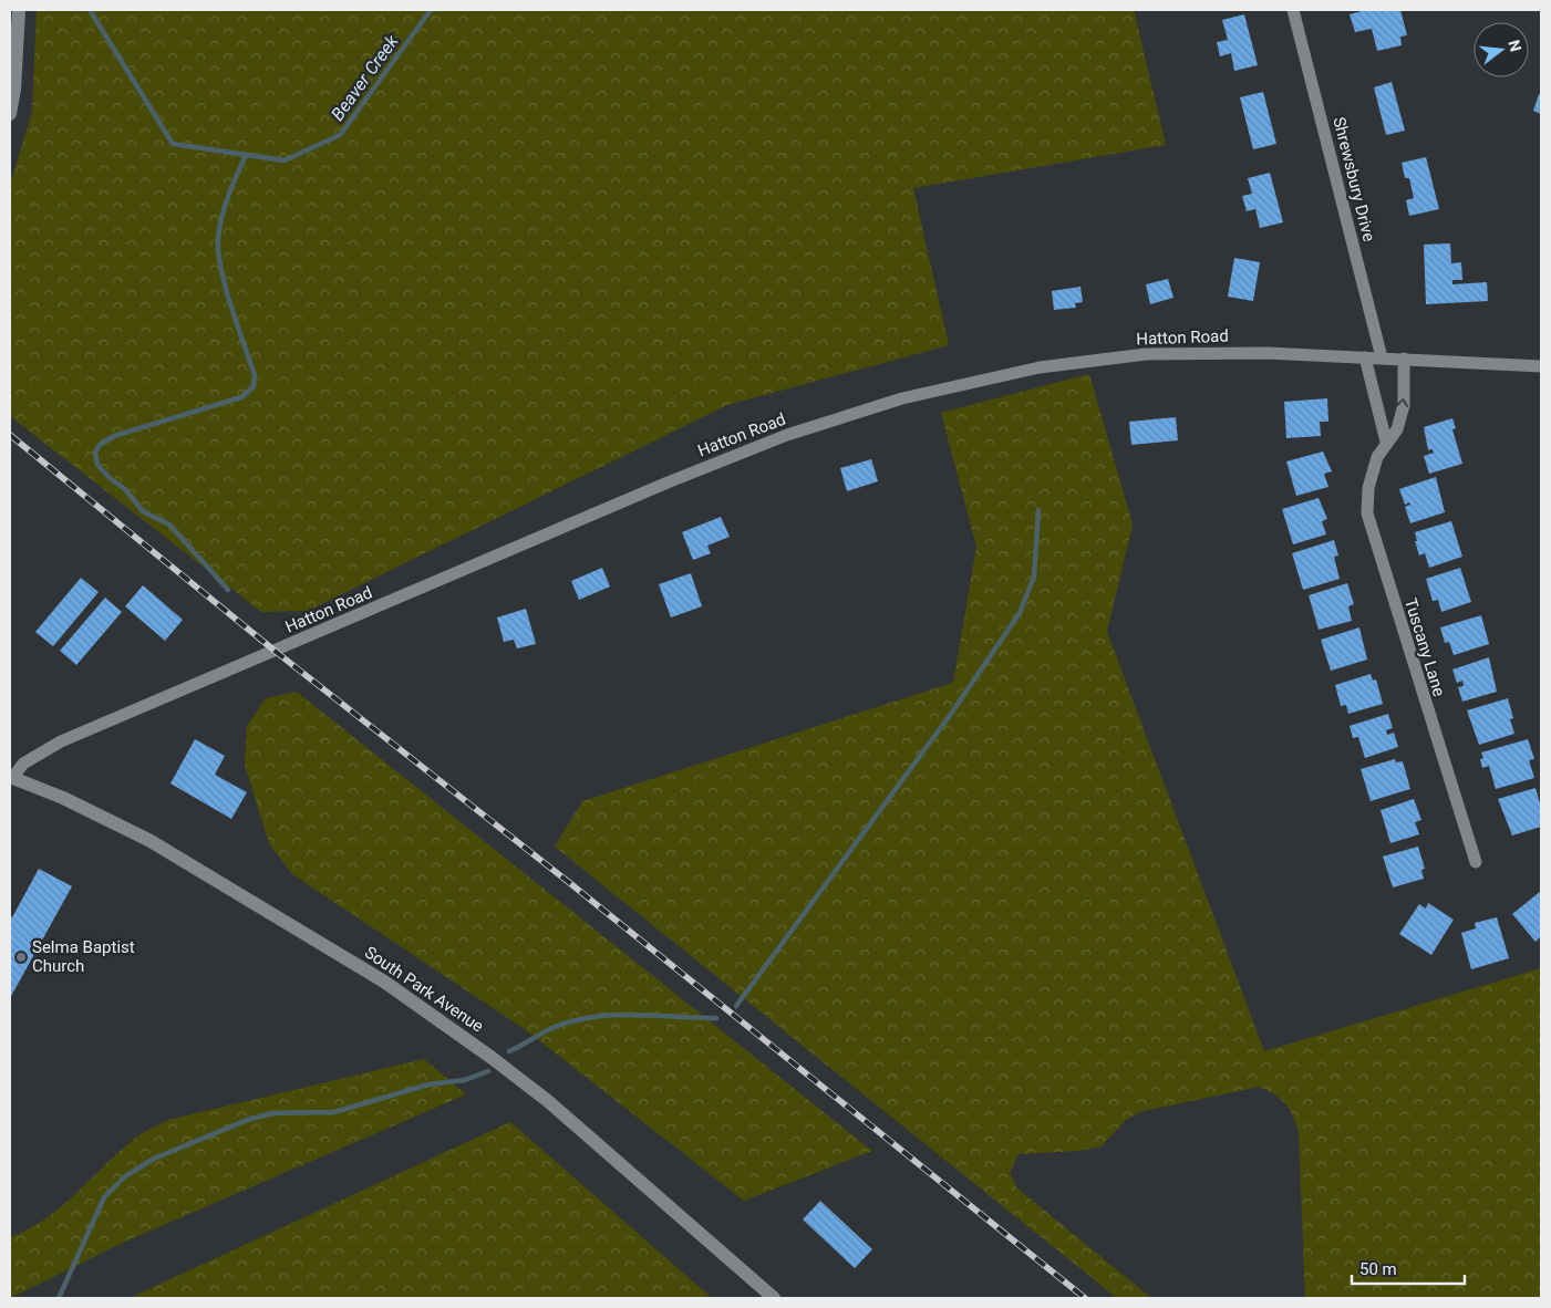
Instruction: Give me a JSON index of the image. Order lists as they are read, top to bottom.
{
  "streets": {
    "street": [
      "Shrewsbury Drive",
      "Hatton Road",
      "Tuscany Lane",
      "South Park Avenue"
    ]
  },
  "crossings": [
    ["Shrewsbury Drive", "Hatton Road"],
    ["Hatton Road", "Tuscany Lane"],
    ["Hatton Road", "South Park Avenue"]
  ],
  "water": ["Beaver Creek"],
  "places": ["Selma Baptist Church"],
  "scale_bar": "50 m",
  "north": "right"
}
